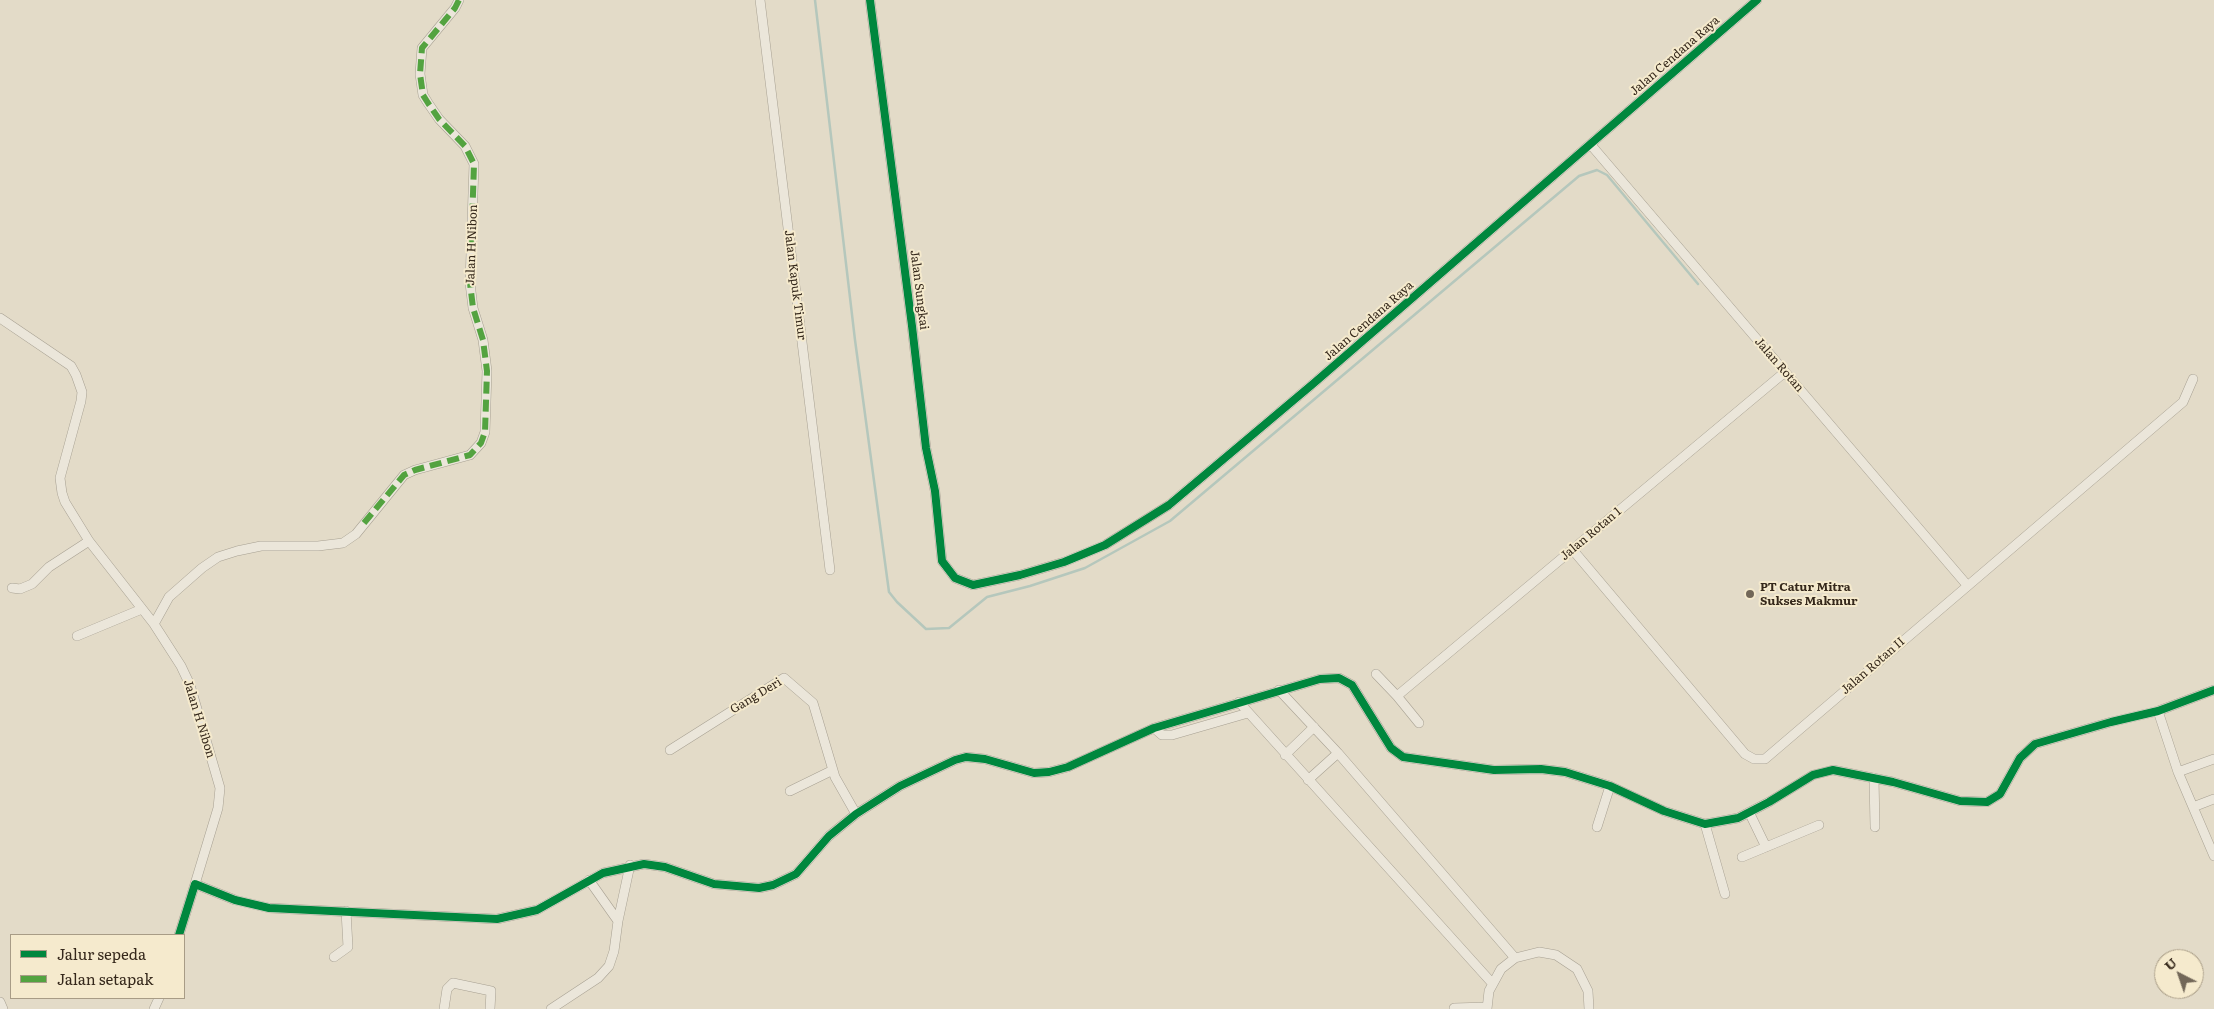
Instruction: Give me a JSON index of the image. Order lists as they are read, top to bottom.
{
  "streets": {
    "street": [
      "Jalan Cendana Raya",
      "Jalan H Nibon",
      "Jalan Kapuk Timur",
      "Jalan Sungkai",
      "Jalan Rotan",
      "Jalan Rotan 1",
      "Jalan Rotan II",
      "Gang Deri"
    ]
  },
  "crossings": [
    ["Jalan Cendana Raya", "Jalan Sungkai"],
    ["Jalan Cendana Raya", "Jalan Rotan"],
    ["Jalan Rotan", "Jalan Rotan 1"],
    ["Jalan Rotan", "Jalan Rotan II"],
    ["Jalan Rotan 1", "Jalan Rotan II"]
  ],
  "places": ["PT Catur Mitra Sukses Makmur"],
  "legend": ["Jalur sepeda", "Jalan setapak"],
  "north": "top left"
}
